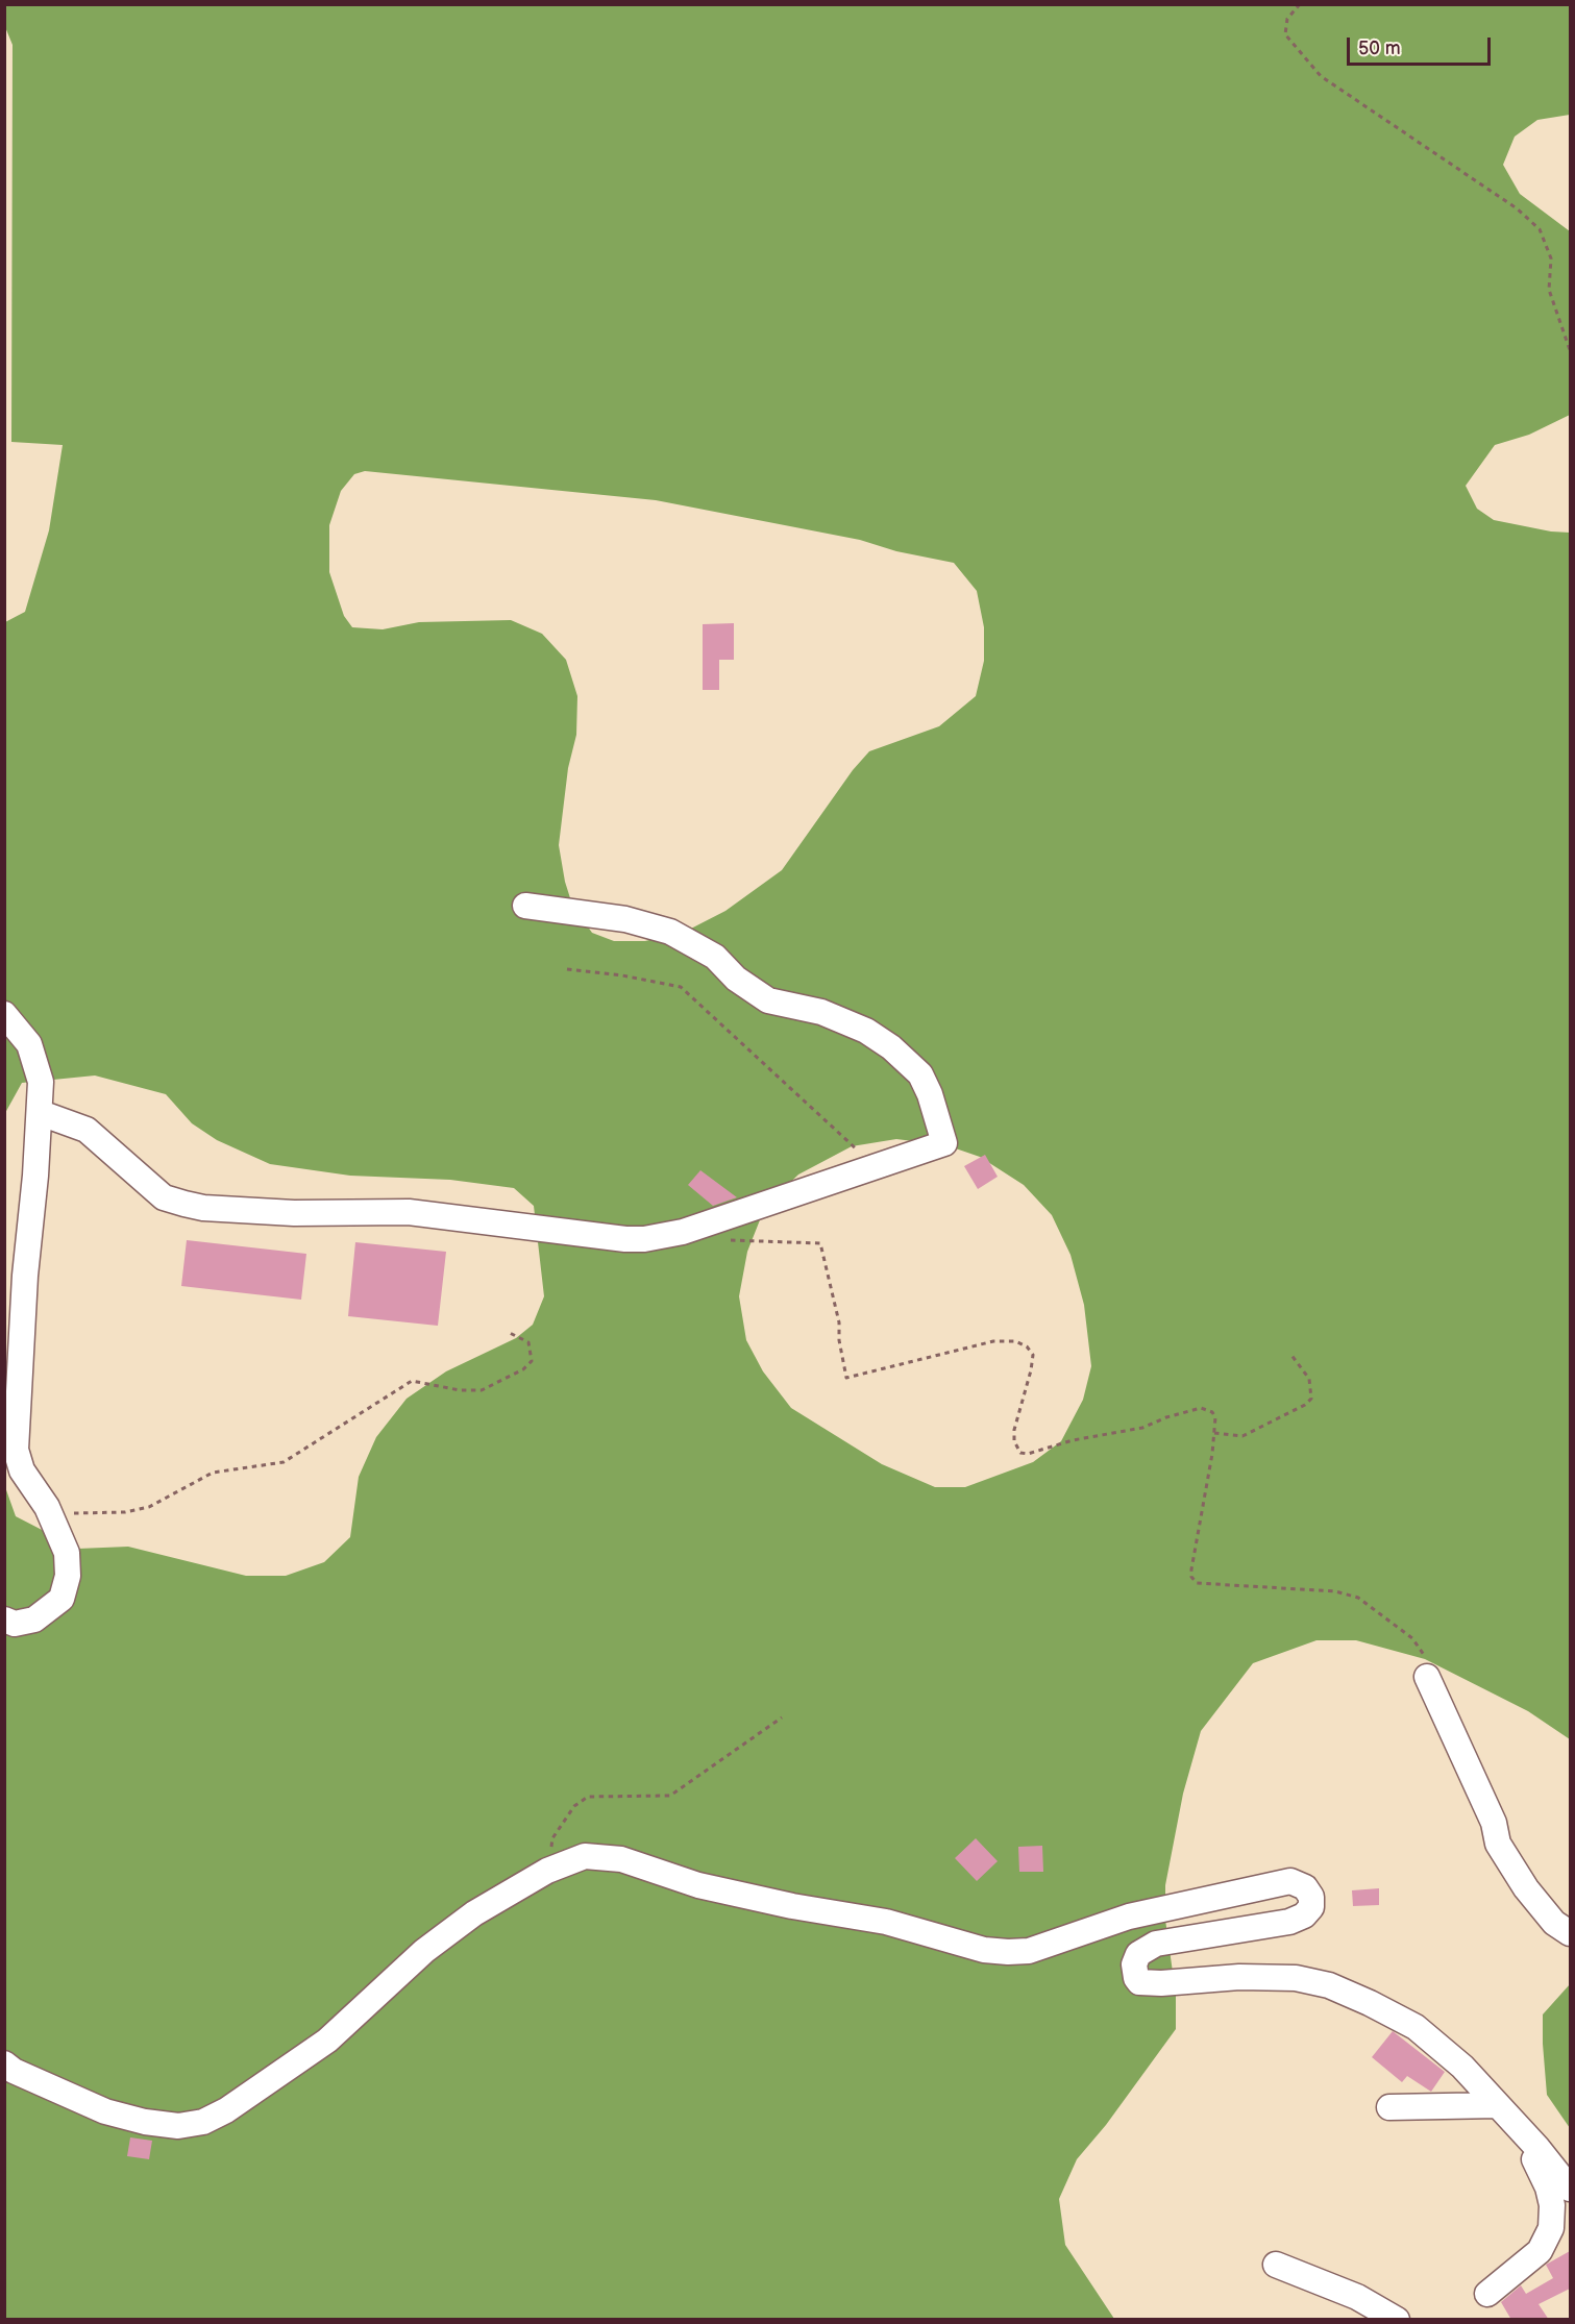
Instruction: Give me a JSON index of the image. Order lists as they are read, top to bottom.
{
  "scale_bar": "50 m"
}
